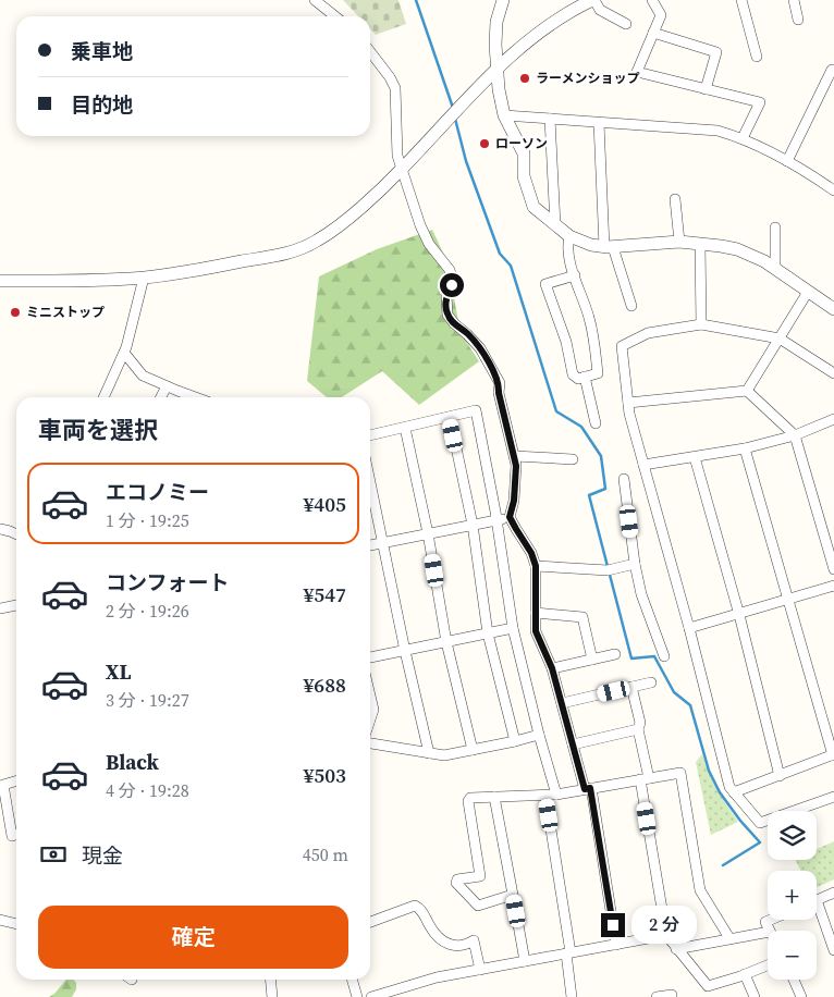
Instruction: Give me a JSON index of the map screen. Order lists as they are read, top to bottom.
{
  "places": ["ラーメンショップ", "ローソン", "ミニストップ"],
  "page": {
    "banner": ["乗車地", "目的地"],
    "heading": "車両を選択",
    "list": [
      {
        "name": "エコノミー",
        "note": "1 分 · 19:25",
        "value": "¥405"
      },
      {
        "name": "コンフォート",
        "note": "2 分 · 19:26",
        "value": "¥547"
      },
      {
        "name": "XL",
        "note": "3 分 · 19:27",
        "value": "¥688"
      },
      {
        "name": "Black",
        "note": "4 分 · 19:28",
        "value": "¥503"
      }
    ],
    "map_buttons": ["+", "−"],
    "pay": ["現金", "450 m"],
    "buttons": "確定",
    "bubble": "2 分"
  }
}
